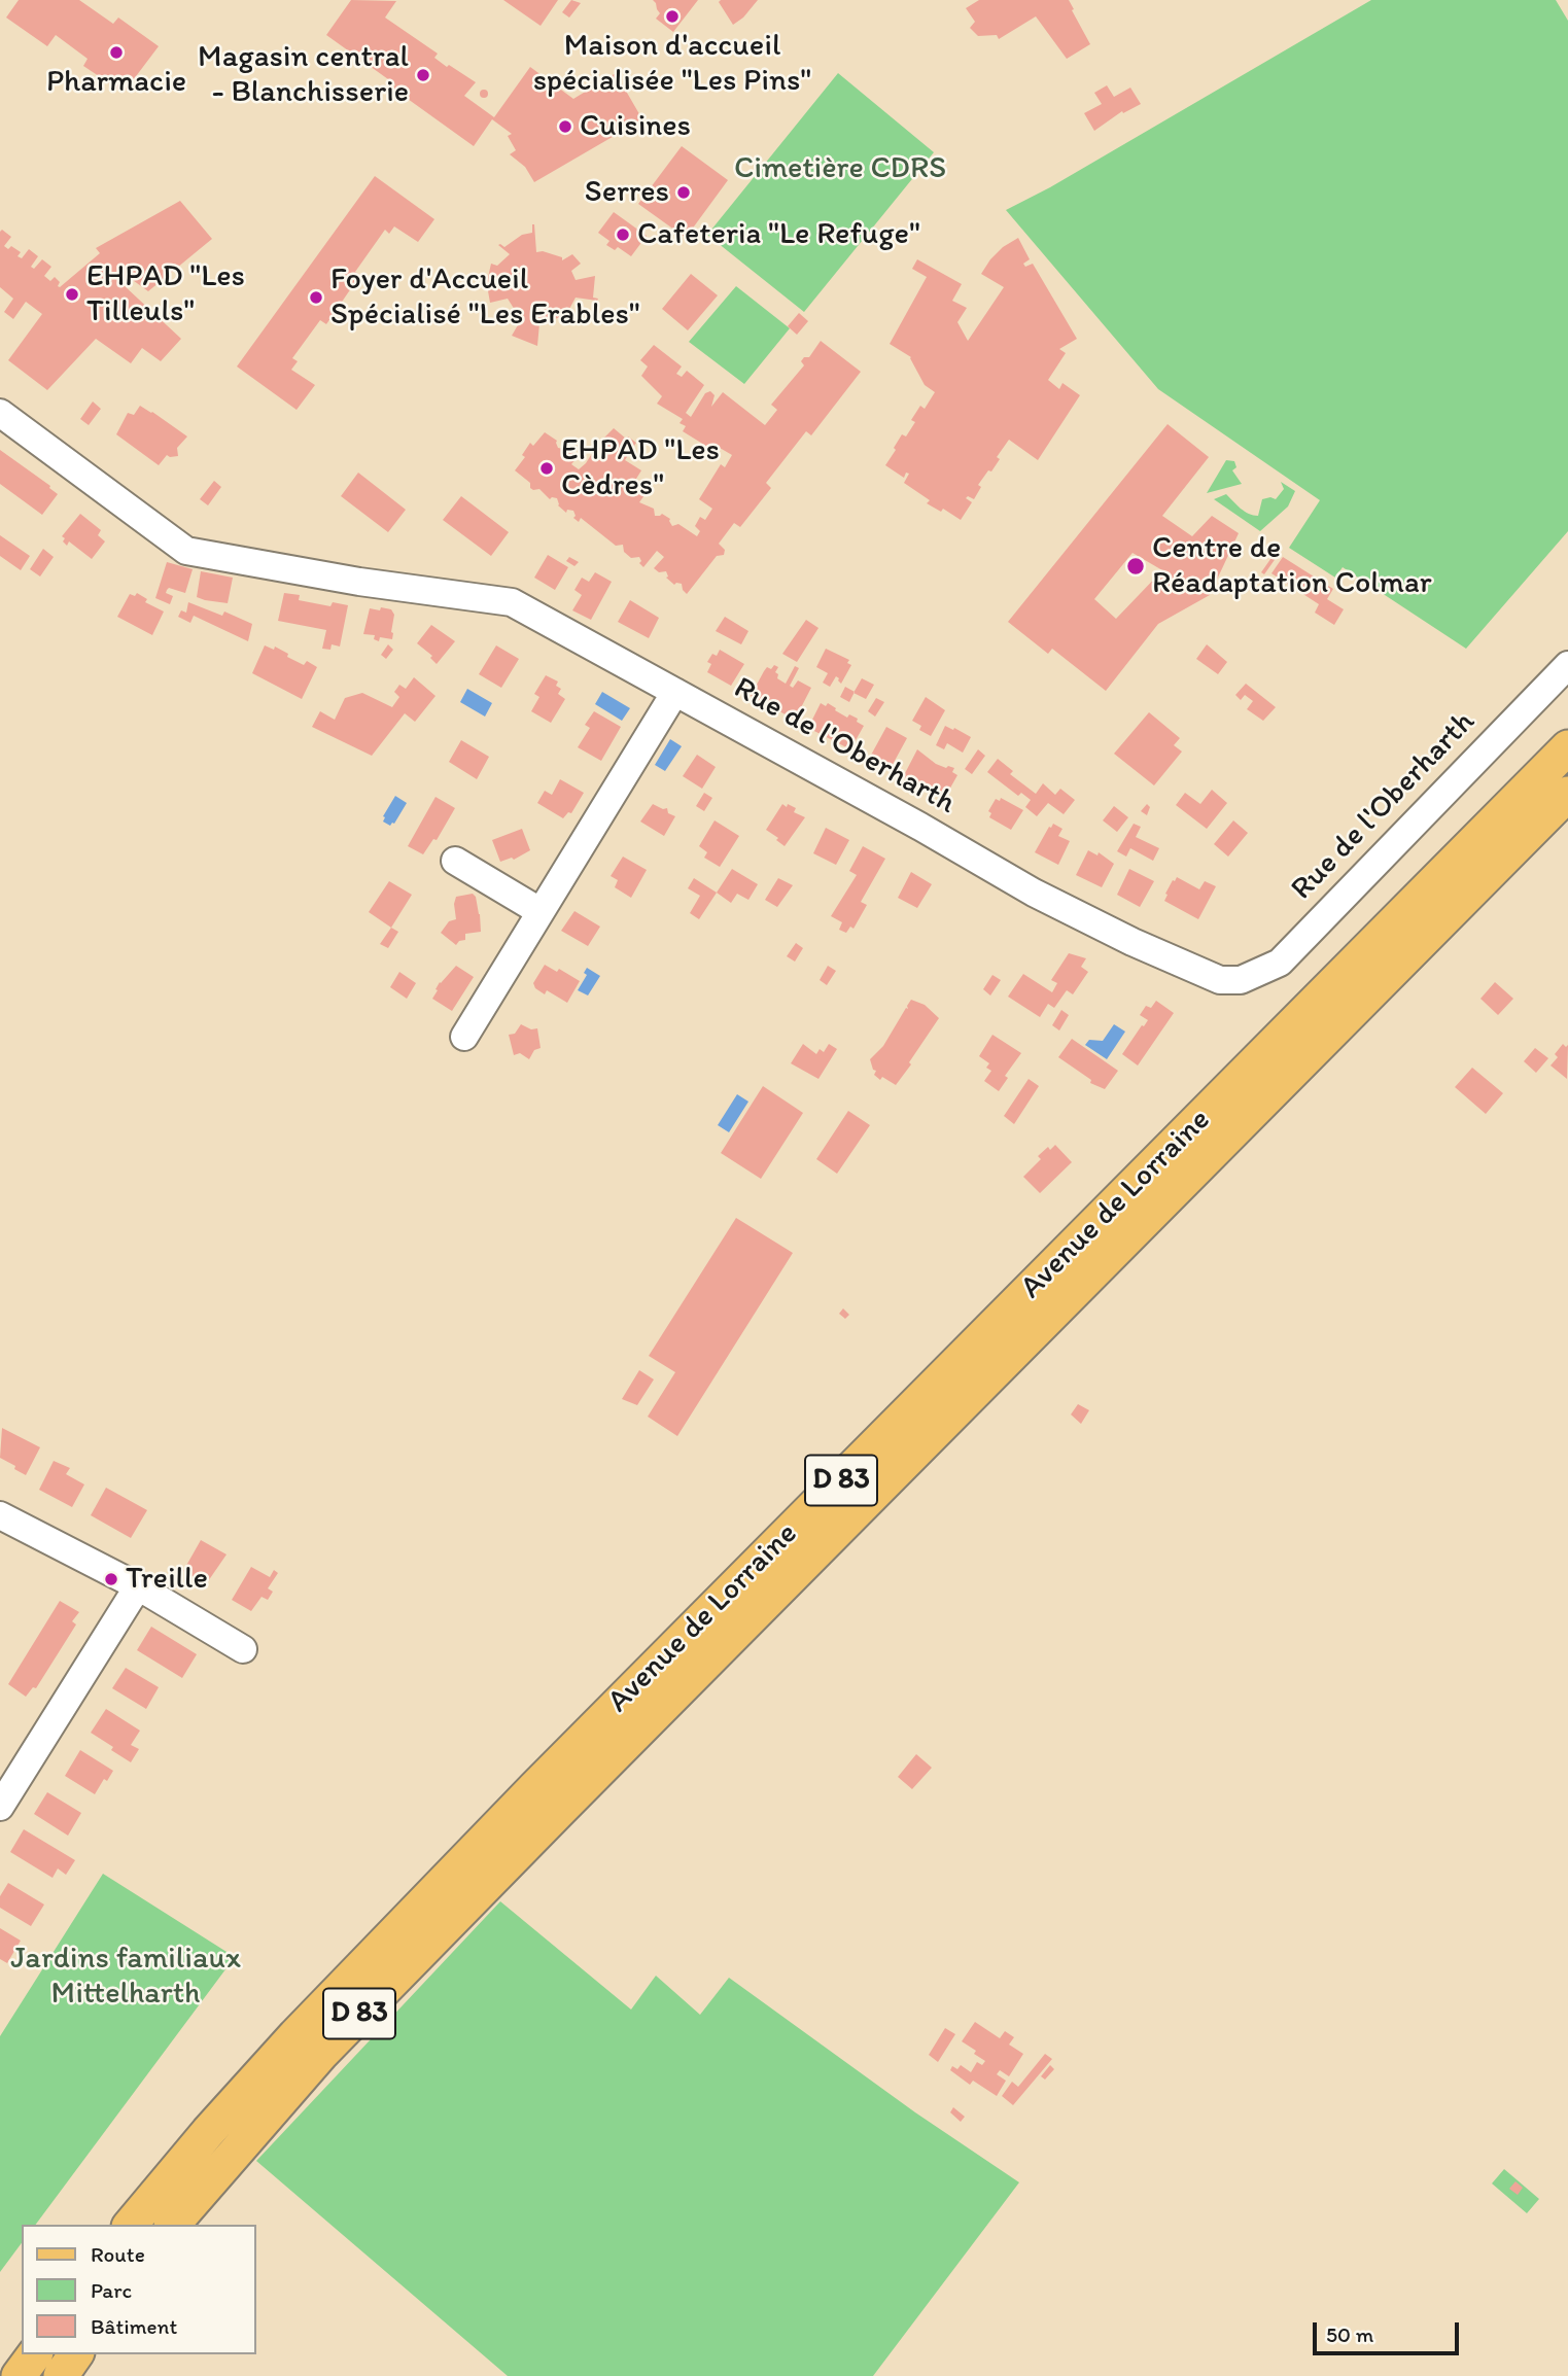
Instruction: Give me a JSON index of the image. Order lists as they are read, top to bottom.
{
  "streets": {
    "main road": ["Avenue de Lorraine", "D 83"],
    "street": ["Rue de l'Oberharth"]
  },
  "parks": ["Cimetière CDRS", "Jardins familiaux Mittelharth"],
  "places": [
    "Maison d'accueil spécialisée \"Les Pins\"",
    "Pharmacie",
    "Magasin central - Blanchisserie",
    "Cuisines",
    "Serres",
    "Cafeteria \"Le Refuge\"",
    "EHPAD \"Les Tilleuls\"",
    "Foyer d'Accueil Spécialisé \"Les Erables\"",
    "EHPAD \"Les Cèdres\"",
    "Centre de Réadaptation Colmar",
    "Treille"
  ],
  "legend": ["Route", "Parc", "Bâtiment"],
  "scale_bar": "50 m"
}
